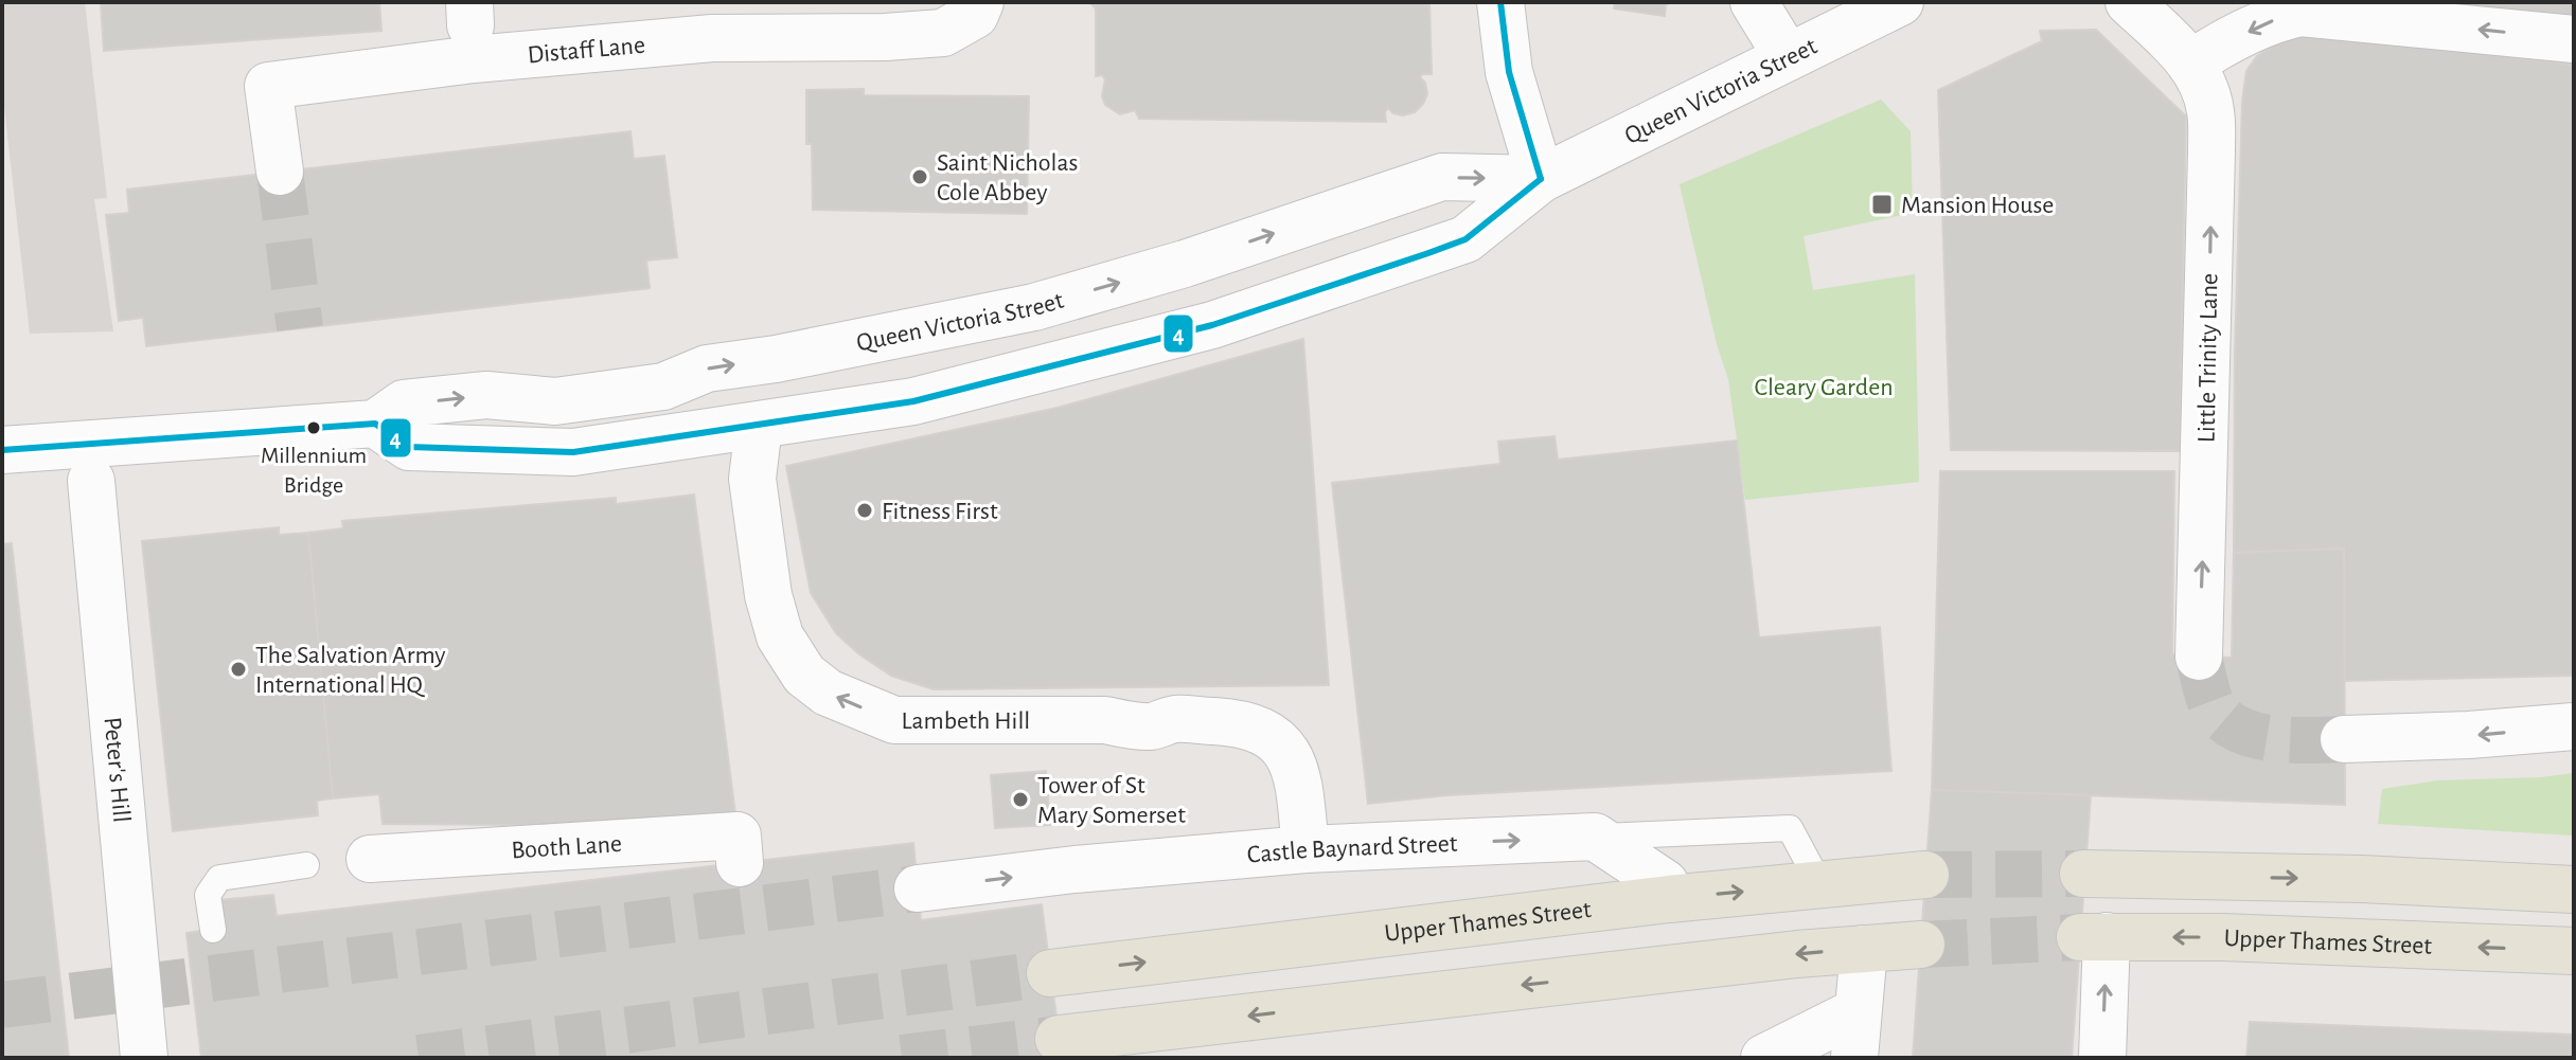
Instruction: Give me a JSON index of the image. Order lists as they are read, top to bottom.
{
  "streets": {
    "main road": ["Upper Thames Street"],
    "street": [
      "Distaff Lane",
      "Queen Victoria Street",
      "Little Trinity Lane",
      "Lambeth Hill",
      "Peter's Hill",
      "Booth Lane",
      "Castle Baynard Street"
    ]
  },
  "crossings": [
    ["Queen Victoria Street", "Lambeth Hill"],
    ["Lambeth Hill", "Castle Baynard Street"],
    ["Castle Baynard Street", "Upper Thames Street"]
  ],
  "one_way": ["Little Trinity Lane", "Castle Baynard Street"],
  "parks": ["Cleary Garden"],
  "places": {
    "other": [
      "Saint Nicholas Cole Abbey",
      "Millennium Bridge",
      "Fitness First",
      "The Salvation Army International HQ",
      "Tower of St Mary Somerset"
    ],
    "transit": ["Mansion House"]
  },
  "lines": ["transit line 4"]
}
